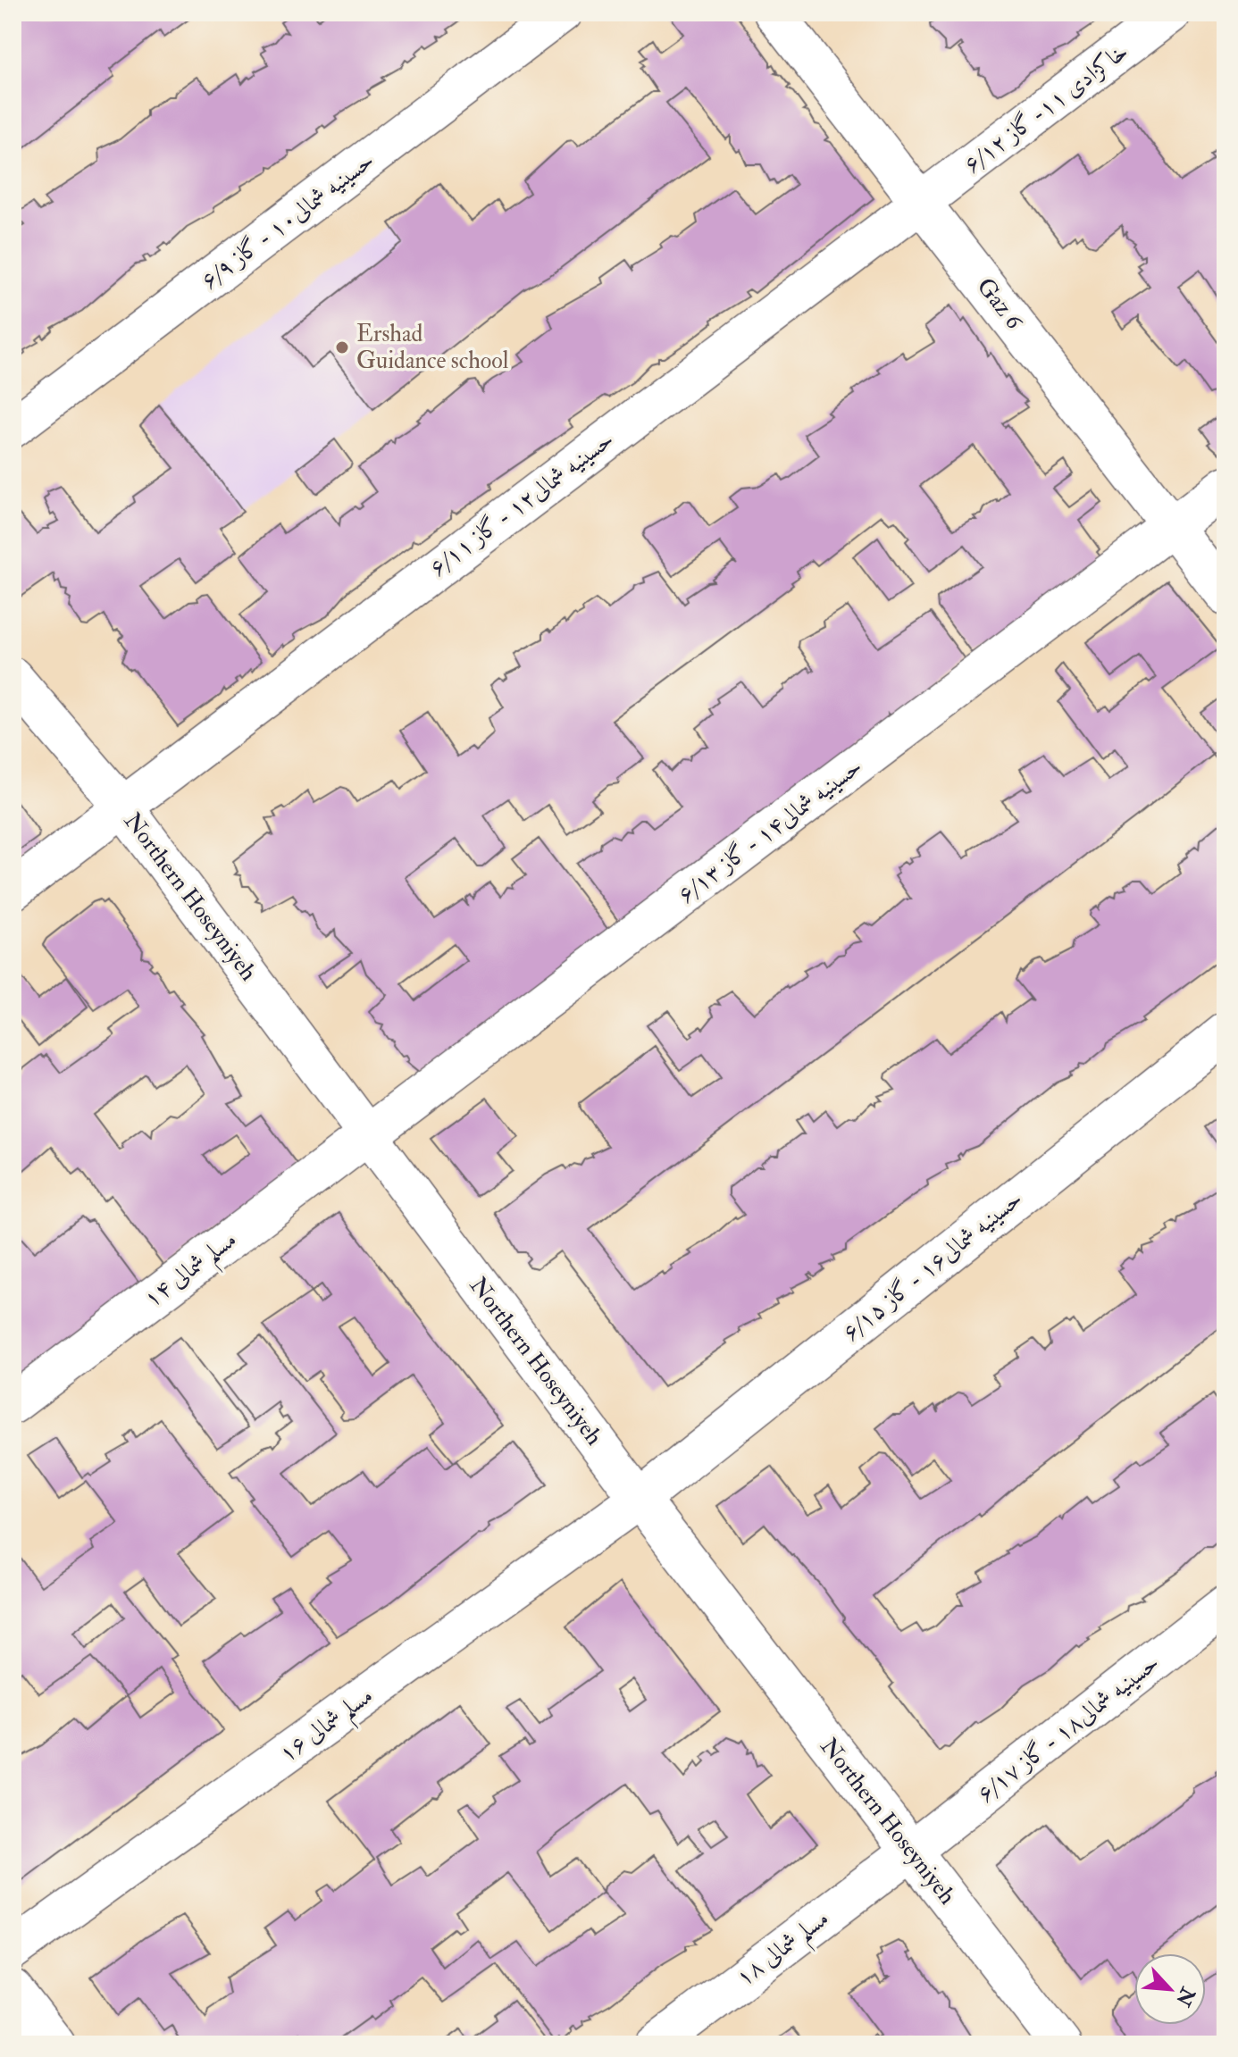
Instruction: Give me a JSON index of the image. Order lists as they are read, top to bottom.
{
  "streets": {
    "street": [
      "خاکزادی ۱۱- گاز ۶/۱۲",
      "حسینیه شمالی۱۰ - گاز ۶/۹",
      "Gaz 6",
      "حسینیه شمالی۱۲ - گاز ۶/۱۱",
      "حسینیه شمالی۱۴ - گاز ۶/۱۳",
      "Northern Hoseyniyeh",
      "حسینیه شمالی۱۶ - گاز ۶/۱۵",
      "مسلم شمالی ۱۴",
      "مسلم شمالی ۱۶",
      "حسینیه شمالی۱۸ - گاز ۶/۱۷",
      "مسلم شمالی ۱۸"
    ]
  },
  "crossings": [
    ["خاکزادی ۱۱- گاز ۶/۱۲", "Gaz 6"],
    ["خاکزادی ۱۱- گاز ۶/۱۲", "حسینیه شمالی۱۲ - گاز ۶/۱۱"],
    ["Gaz 6", "حسینیه شمالی۱۲ - گاز ۶/۱۱"],
    ["Gaz 6", "حسینیه شمالی۱۴ - گاز ۶/۱۳"],
    ["حسینیه شمالی۱۲ - گاز ۶/۱۱", "Northern Hoseyniyeh"],
    ["حسینیه شمالی۱۴ - گاز ۶/۱۳", "Northern Hoseyniyeh"],
    ["حسینیه شمالی۱۴ - گاز ۶/۱۳", "مسلم شمالی ۱۴"],
    ["Northern Hoseyniyeh", "حسینیه شمالی۱۶ - گاز ۶/۱۵"],
    ["Northern Hoseyniyeh", "مسلم شمالی ۱۴"],
    ["Northern Hoseyniyeh", "مسلم شمالی ۱۶"],
    ["Northern Hoseyniyeh", "حسینیه شمالی۱۸ - گاز ۶/۱۷"],
    ["Northern Hoseyniyeh", "مسلم شمالی ۱۸"],
    ["حسینیه شمالی۱۶ - گاز ۶/۱۵", "مسلم شمالی ۱۶"],
    ["حسینیه شمالی۱۸ - گاز ۶/۱۷", "مسلم شمالی ۱۸"]
  ],
  "places": ["Ershad Guidance school"],
  "north": "bottom right"
}
